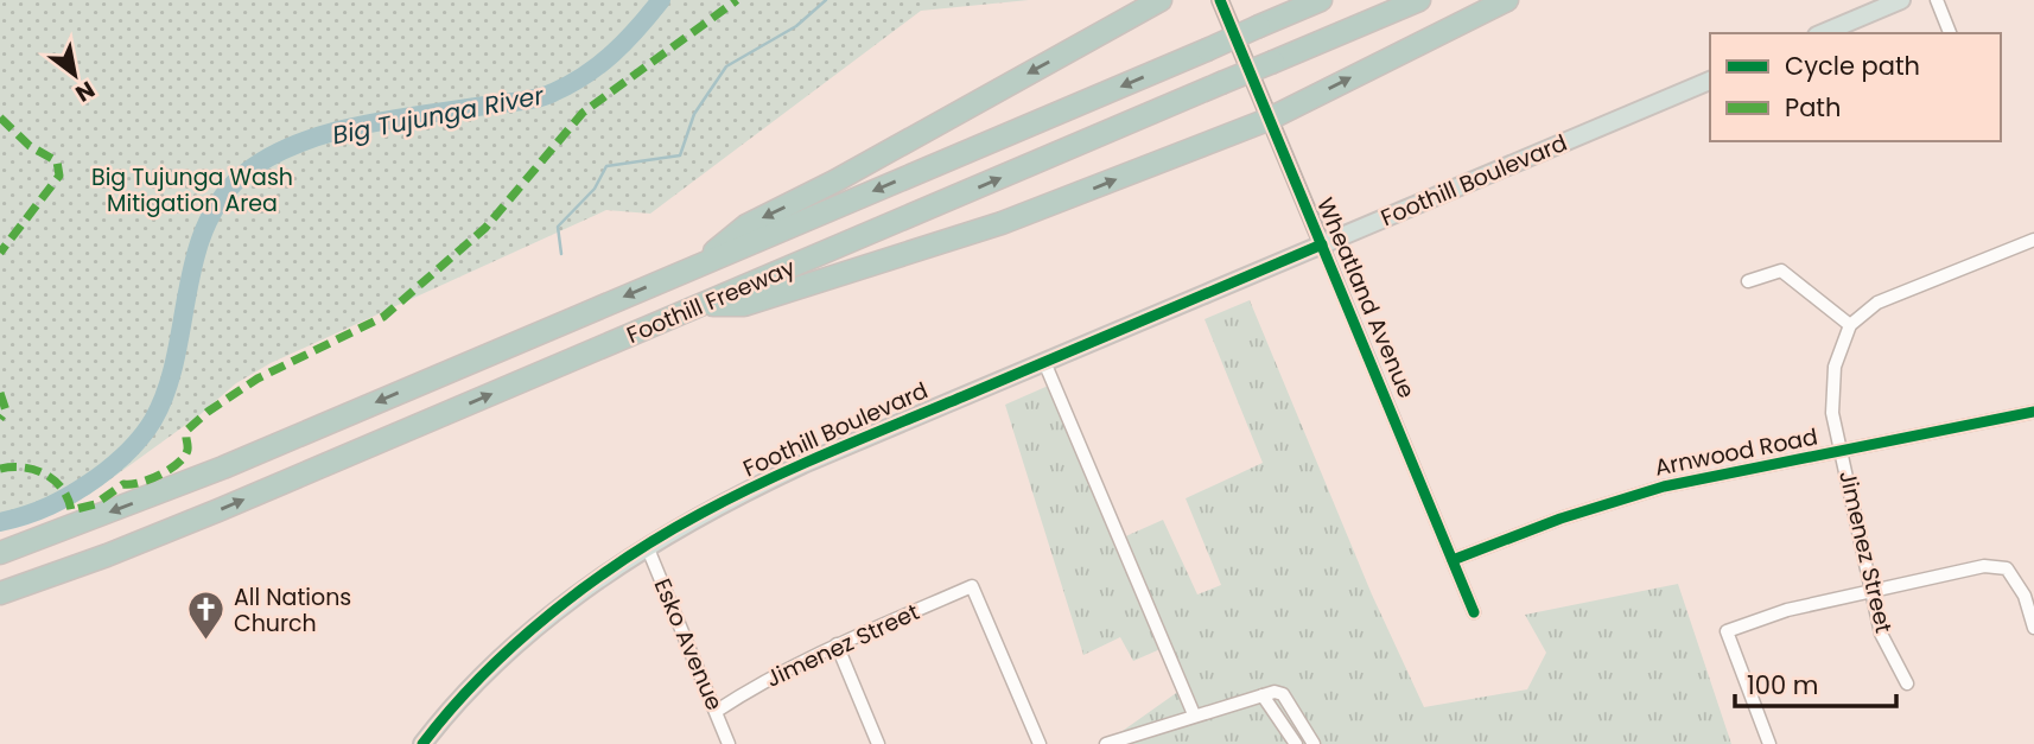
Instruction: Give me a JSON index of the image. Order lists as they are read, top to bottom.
{
  "streets": {
    "highway": ["Foothill Freeway"],
    "main road": ["Foothill Boulevard"],
    "street": [
      "Wheatland Avenue",
      "Arnwood Road",
      "Jimenez Street",
      "Esko Avenue"
    ]
  },
  "crossings": [
    ["Foothill Boulevard", "Wheatland Avenue"],
    ["Foothill Boulevard", "Esko Avenue"],
    ["Wheatland Avenue", "Arnwood Road"],
    ["Arnwood Road", "Jimenez Street"],
    ["Jimenez Street", "Esko Avenue"]
  ],
  "water": ["Big Tujunga River"],
  "parks": ["Big Tujunga Wash Mitigation Area"],
  "places": {
    "church": ["All Nations Church"]
  },
  "legend": ["Cycle path", "Path"],
  "scale_bar": "100 m",
  "north": "bottom right"
}
